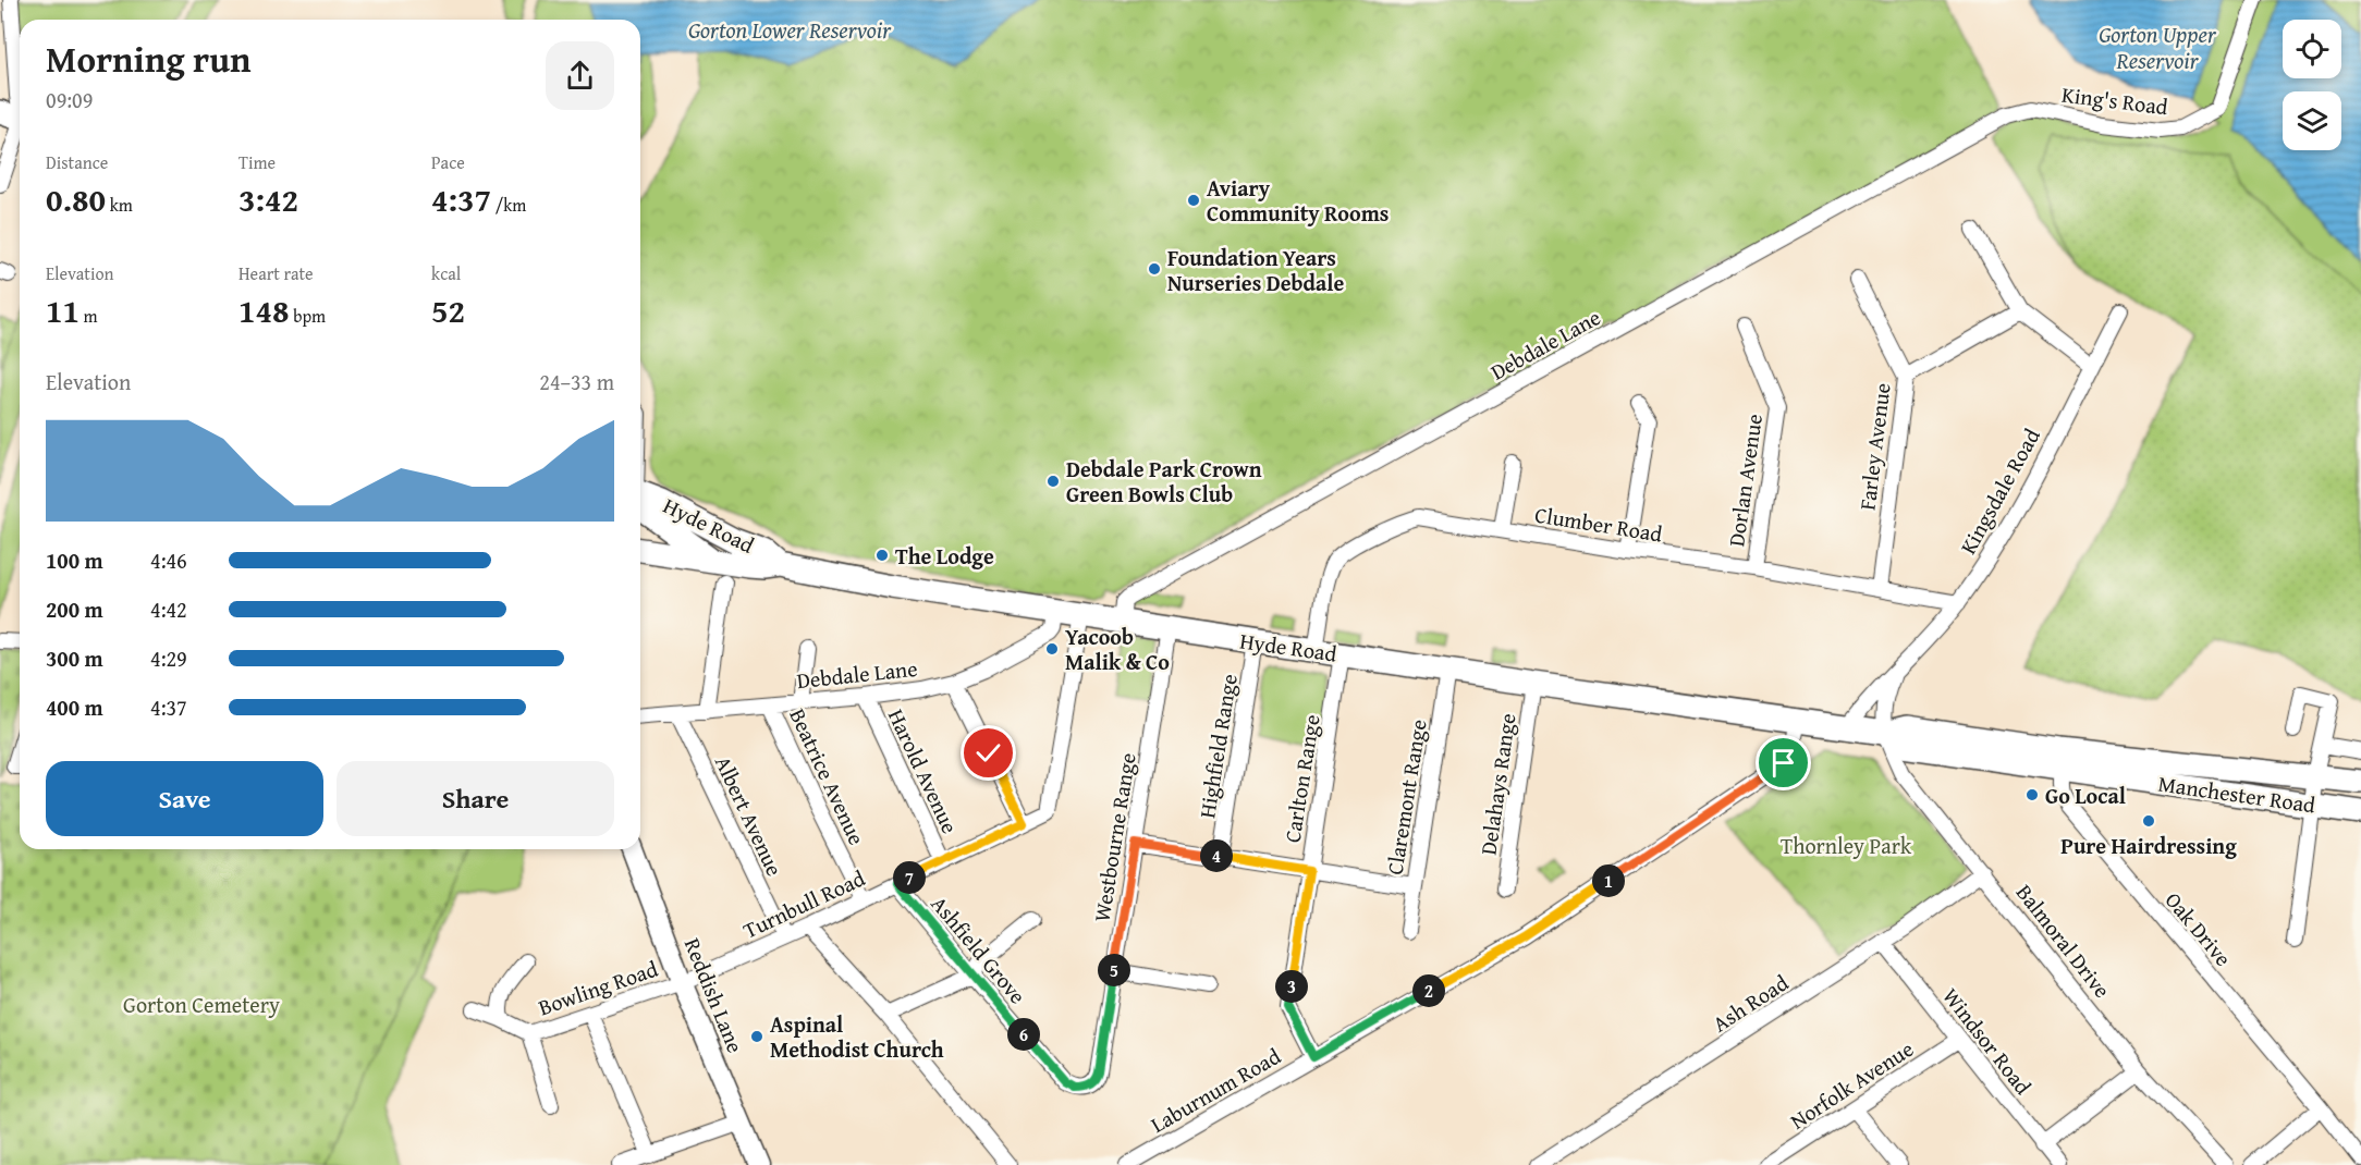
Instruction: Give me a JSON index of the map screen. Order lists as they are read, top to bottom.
{
  "streets": {
    "highway": ["Hyde Road", "Manchester Road"],
    "main road": ["Reddish Lane"],
    "street": [
      "King's Road",
      "Debdale Lane",
      "Farley Avenue",
      "Dorlan Avenue",
      "Kingsdale Road",
      "Clumber Road",
      "Highfield Range",
      "Harold Avenue",
      "Beatrice Avenue",
      "Carlton Range",
      "Delahays Range",
      "Claremont Range",
      "Albert Avenue",
      "Westbourne Range",
      "Turnbull Road",
      "Oak Drive",
      "Balmoral Drive",
      "Ashfield Grove",
      "Bowling Road",
      "Ash Road",
      "Windsor Road",
      "Norfolk Avenue",
      "Laburnum Road"
    ]
  },
  "crossings": [
    ["King's Road", "Debdale Lane"],
    ["Debdale Lane", "Hyde Road"],
    ["Debdale Lane", "Harold Avenue"],
    ["Debdale Lane", "Beatrice Avenue"],
    ["Debdale Lane", "Albert Avenue"],
    ["Farley Avenue", "Clumber Road"],
    ["Dorlan Avenue", "Clumber Road"],
    ["Kingsdale Road", "Clumber Road"],
    ["Kingsdale Road", "Manchester Road"],
    ["Kingsdale Road", "Balmoral Drive"],
    ["Clumber Road", "Hyde Road"],
    ["Hyde Road", "Highfield Range"],
    ["Hyde Road", "Carlton Range"],
    ["Hyde Road", "Delahays Range"],
    ["Hyde Road", "Manchester Road"],
    ["Hyde Road", "Claremont Range"],
    ["Hyde Road", "Westbourne Range"],
    ["Hyde Road", "Turnbull Road"],
    ["Hyde Road", "Laburnum Road"],
    ["Harold Avenue", "Turnbull Road"],
    ["Beatrice Avenue", "Turnbull Road"],
    ["Carlton Range", "Laburnum Road"],
    ["Manchester Road", "Oak Drive"],
    ["Manchester Road", "Balmoral Drive"],
    ["Manchester Road", "Laburnum Road"],
    ["Albert Avenue", "Turnbull Road"],
    ["Westbourne Range", "Ashfield Grove"],
    ["Turnbull Road", "Ashfield Grove"],
    ["Turnbull Road", "Bowling Road"],
    ["Turnbull Road", "Reddish Lane"],
    ["Balmoral Drive", "Ash Road"],
    ["Bowling Road", "Reddish Lane"],
    ["Ash Road", "Windsor Road"],
    ["Windsor Road", "Norfolk Avenue"]
  ],
  "water": ["Gorton Lower Reservoir", "Gorton Upper Reservoir"],
  "parks": ["Thornley Park", "Gorton Cemetery"],
  "places": [
    "Aviary Community Rooms",
    "Foundation Years Nurseries Debdale",
    "Debdale Park Crown Green Bowls Club",
    "The Lodge",
    "Yacoob Malik & Co",
    "Go Local",
    "Pure Hairdressing",
    "Aspinal Methodist Church"
  ],
  "page": {
    "heading": ["Morning run", "09:09"],
    "stats": [
      ["Distance", "0.80 km"],
      ["Time", "3:42"],
      ["Pace", "4:37 /km"],
      ["Elevation", "11 m"],
      ["Heart rate", "148 bpm"],
      ["kcal", "52"]
    ],
    "chart": ["Elevation", "24–33 m"],
    "list": [
      {
        "name": "100 m",
        "note": "4:46"
      },
      {
        "name": "200 m",
        "note": "4:42"
      },
      {
        "name": "300 m",
        "note": "4:29"
      },
      {
        "name": "400 m",
        "note": "4:37"
      }
    ],
    "buttons": ["Save", "Share"],
    "pins": [
      "4",
      "7",
      "1",
      "5",
      "3",
      "2",
      "6"
    ]
  }
}
